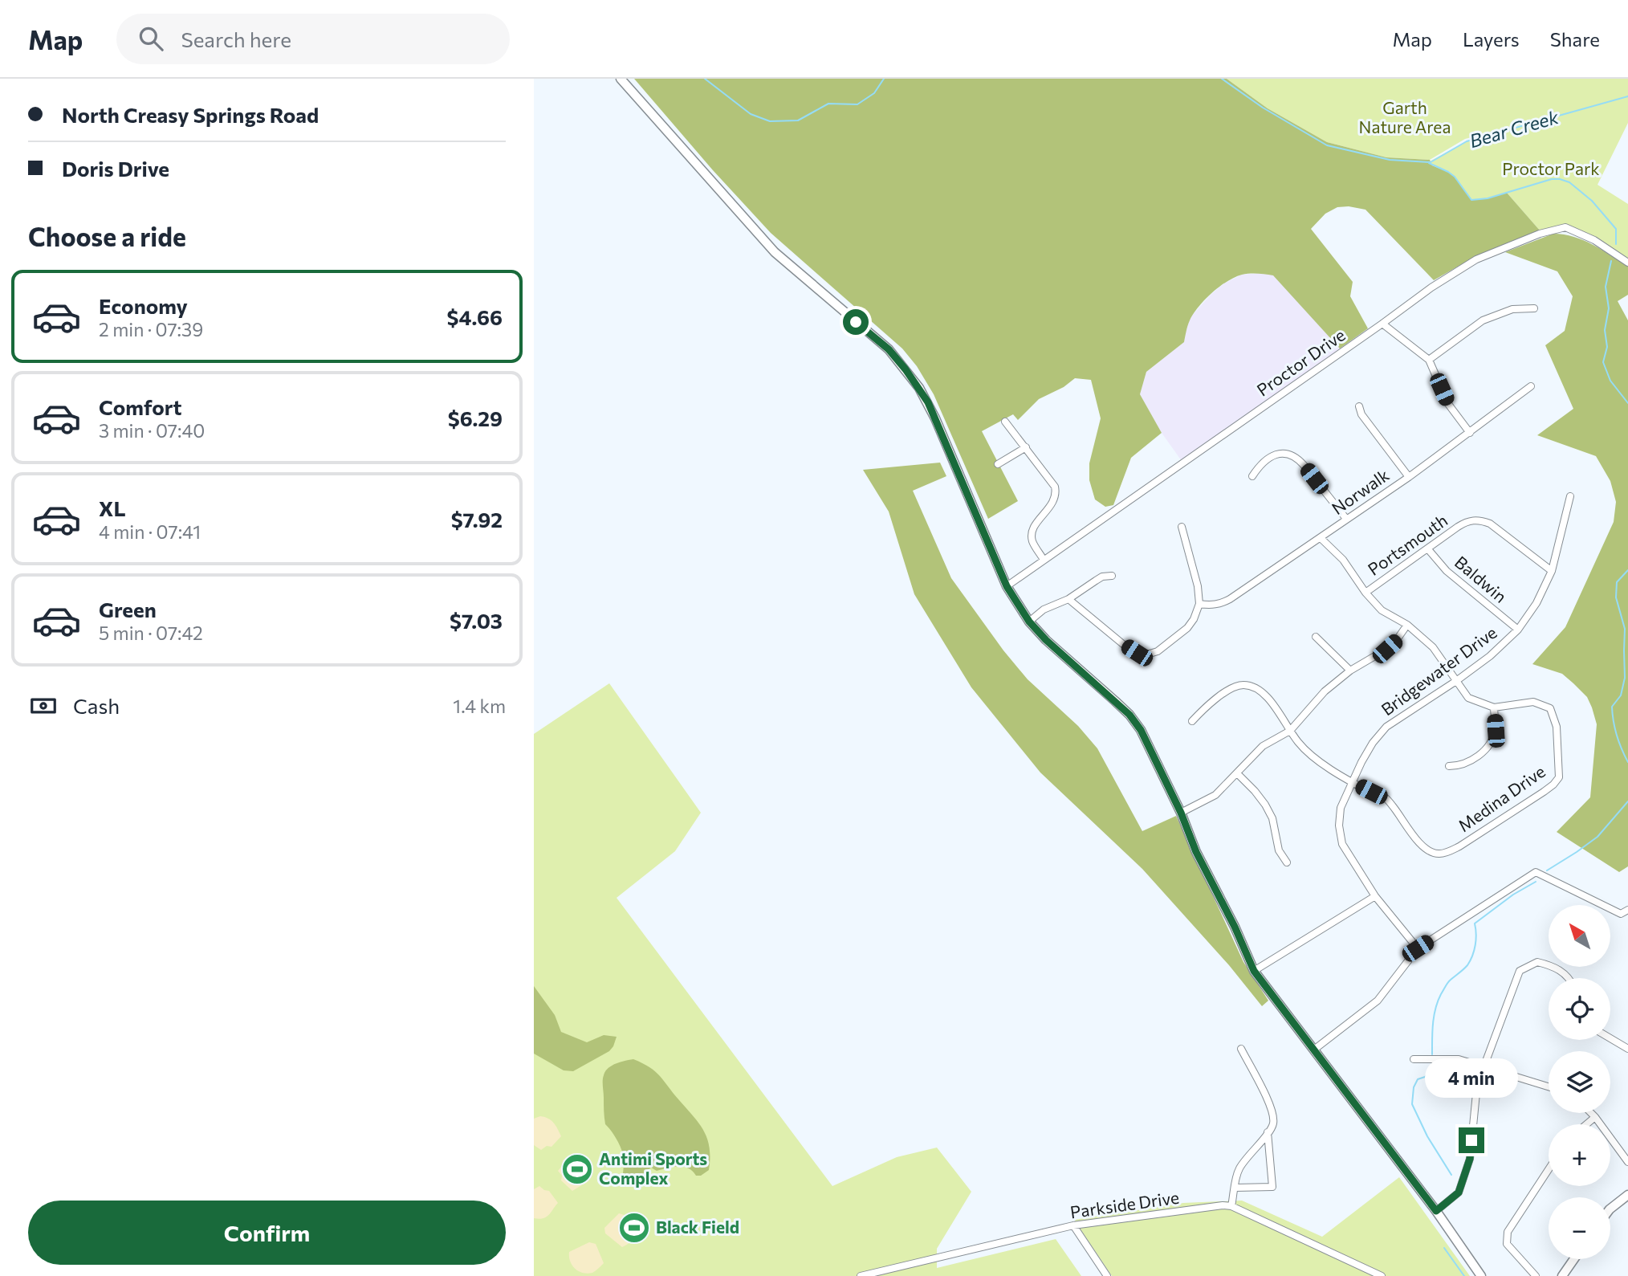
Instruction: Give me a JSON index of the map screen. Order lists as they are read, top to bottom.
{
  "streets": {
    "street": [
      "Proctor Drive",
      "Norwalk",
      "Portsmouth",
      "Baldwin",
      "Bridgewater Drive",
      "Medina Drive",
      "Parkside Drive"
    ]
  },
  "crossings": [
    ["Portsmouth", "Baldwin"],
    ["Portsmouth", "Bridgewater Drive"],
    ["Baldwin", "Bridgewater Drive"],
    ["Bridgewater Drive", "Medina Drive"]
  ],
  "water": ["Bear Creek"],
  "parks": ["Garth Nature Area", "Proctor Park"],
  "places": {
    "sports": ["Antimi Sports Complex", "Black Field"]
  },
  "north": "top left",
  "page": {
    "header": "Map",
    "search": "Search here",
    "nav": ["Map", "Layers", "Share"],
    "banner": ["North Creasy Springs Road", "Doris Drive"],
    "heading": "Choose a ride",
    "list": [
      {
        "name": "Economy",
        "note": "2 min · 07:39",
        "value": "$4.66"
      },
      {
        "name": "Comfort",
        "note": "3 min · 07:40",
        "value": "$6.29"
      },
      {
        "name": "XL",
        "note": "4 min · 07:41",
        "value": "$7.92"
      },
      {
        "name": "Green",
        "note": "5 min · 07:42",
        "value": "$7.03"
      }
    ],
    "pay": ["Cash", "1.4 km"],
    "map_buttons": ["+", "−"],
    "bubble": "4 min",
    "buttons": "Confirm"
  }
}
